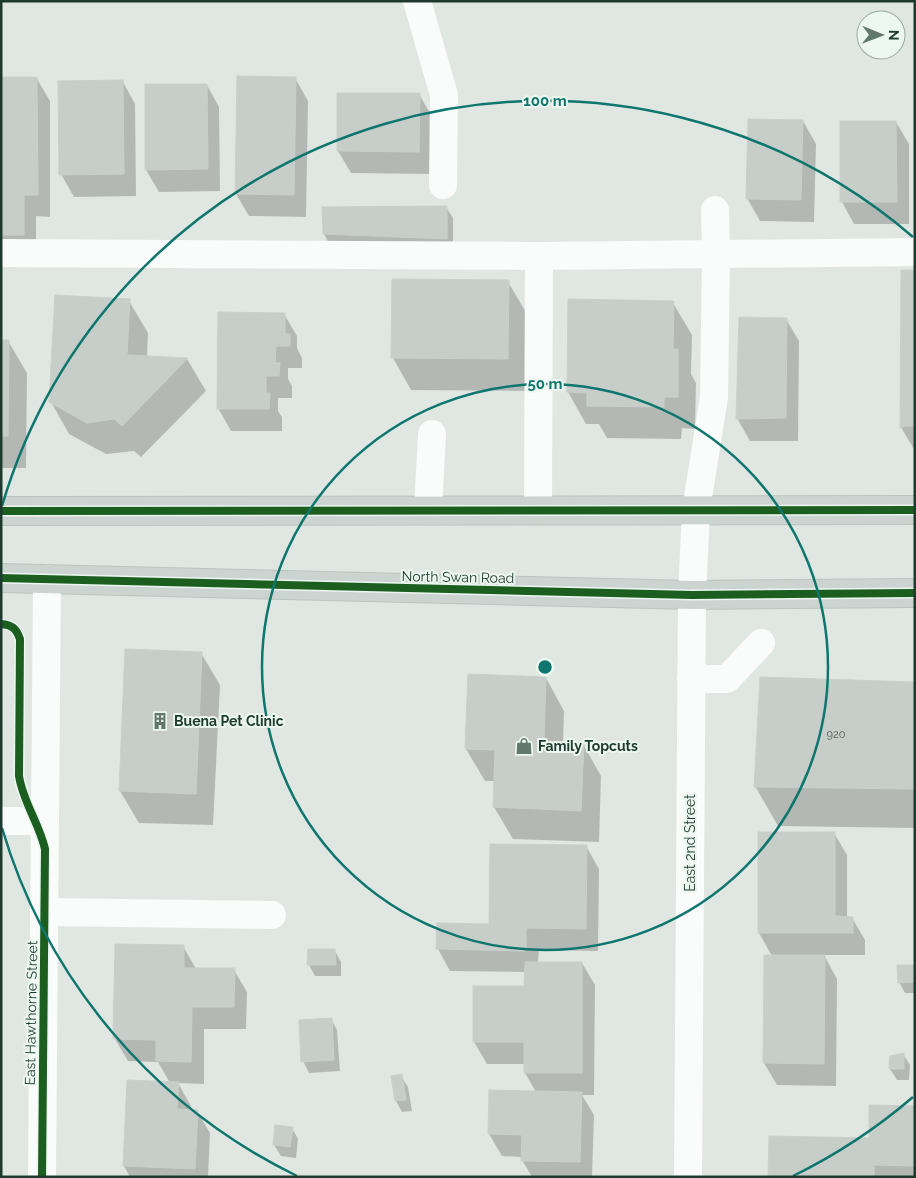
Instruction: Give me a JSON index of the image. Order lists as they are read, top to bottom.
{
  "streets": {
    "main road": ["North Swan Road"],
    "street": ["East 2nd Street", "East Hawthorne Street"]
  },
  "crossings": [
    ["North Swan Road", "East 2nd Street"],
    ["North Swan Road", "East Hawthorne Street"]
  ],
  "places": {
    "building": ["Buena Pet Clinic"],
    "shop": ["Family Topcuts"]
  },
  "house_numbers": ["920"],
  "north": "right",
  "rings": ["100 m", "50 m"]
}
